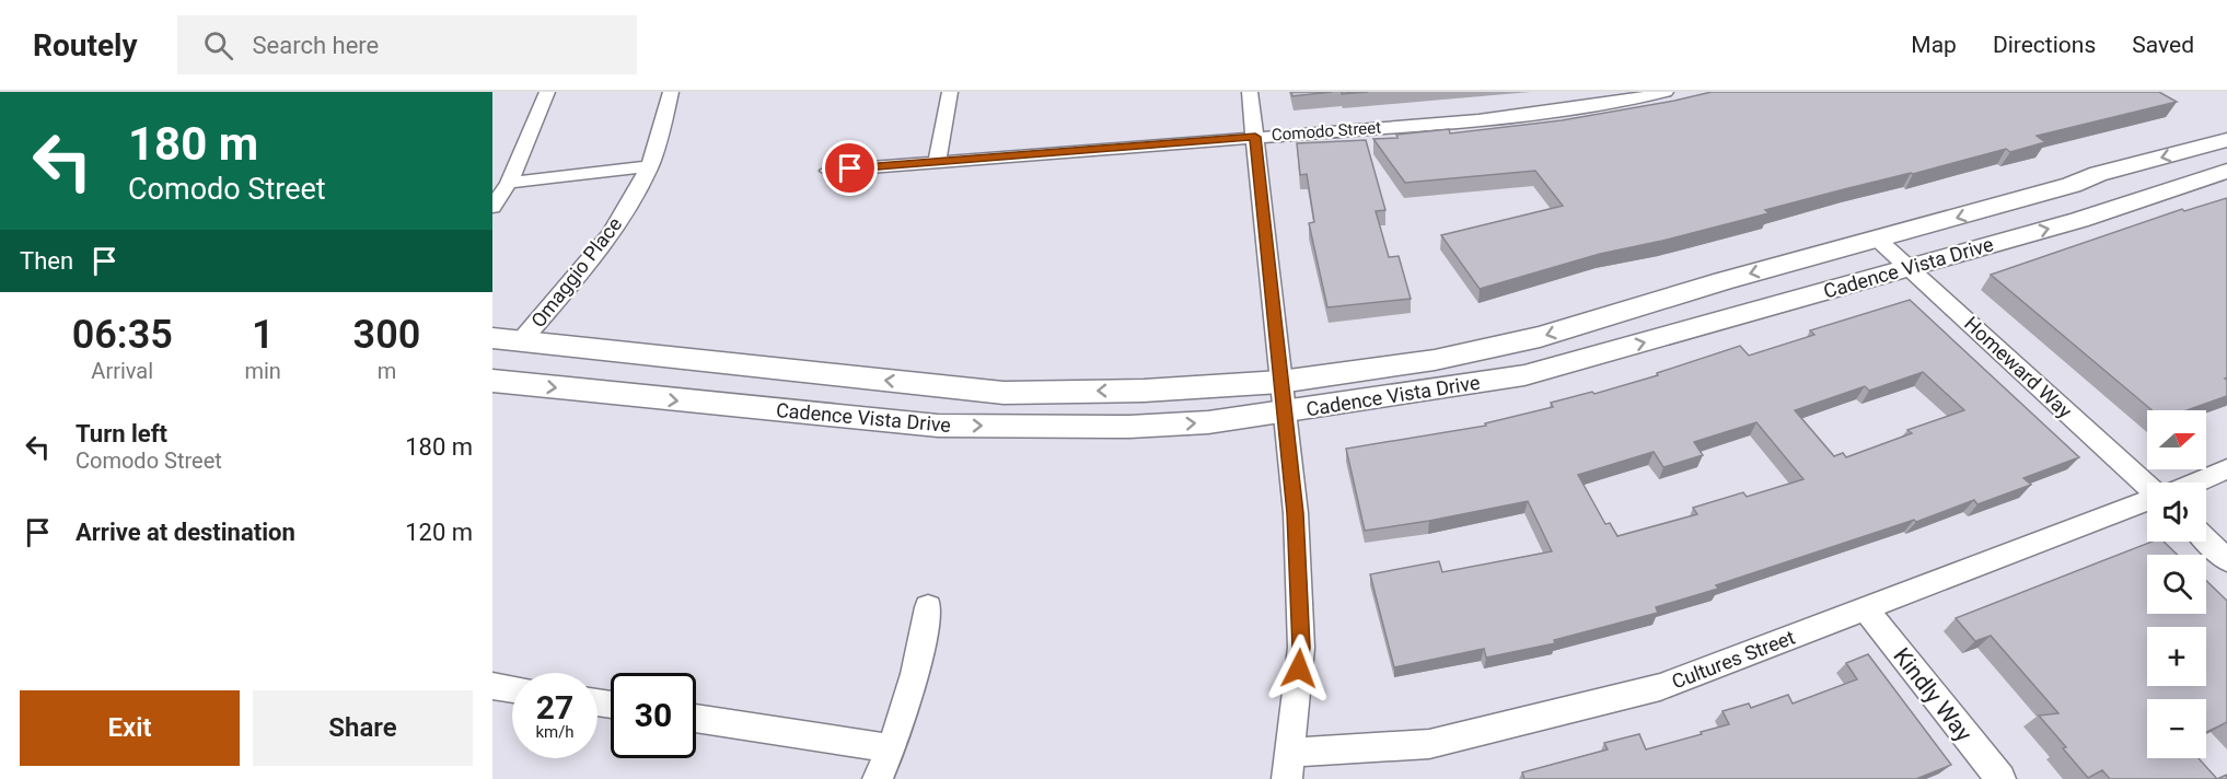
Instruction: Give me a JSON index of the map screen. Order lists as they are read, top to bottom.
{
  "streets": {
    "street": [
      "Comodo Street",
      "Cadence Vista Drive",
      "Omaggio Place",
      "Homeward Way",
      "Cultures Street",
      "Kindly Way"
    ]
  },
  "crossings": [
    ["Cadence Vista Drive", "Omaggio Place"],
    ["Cadence Vista Drive", "Homeward Way"],
    ["Cultures Street", "Kindly Way"]
  ],
  "north": "right",
  "page": {
    "header": "Routely",
    "search": "Search here",
    "nav": ["Map", "Directions", "Saved"],
    "turn": ["180 m", "Comodo Street"],
    "then": "Then",
    "eta": [
      "06:35",
      "Arrival",
      "1",
      "min",
      "300",
      "m"
    ],
    "list": [
      {
        "name": "Turn left",
        "note": "Comodo Street",
        "value": "180 m"
      },
      {
        "name": "Arrive at destination",
        "value": "120 m"
      }
    ],
    "map_buttons": ["+", "−"],
    "speed": "27 km/h",
    "limit": "30",
    "buttons": ["Exit", "Share"]
  }
}
